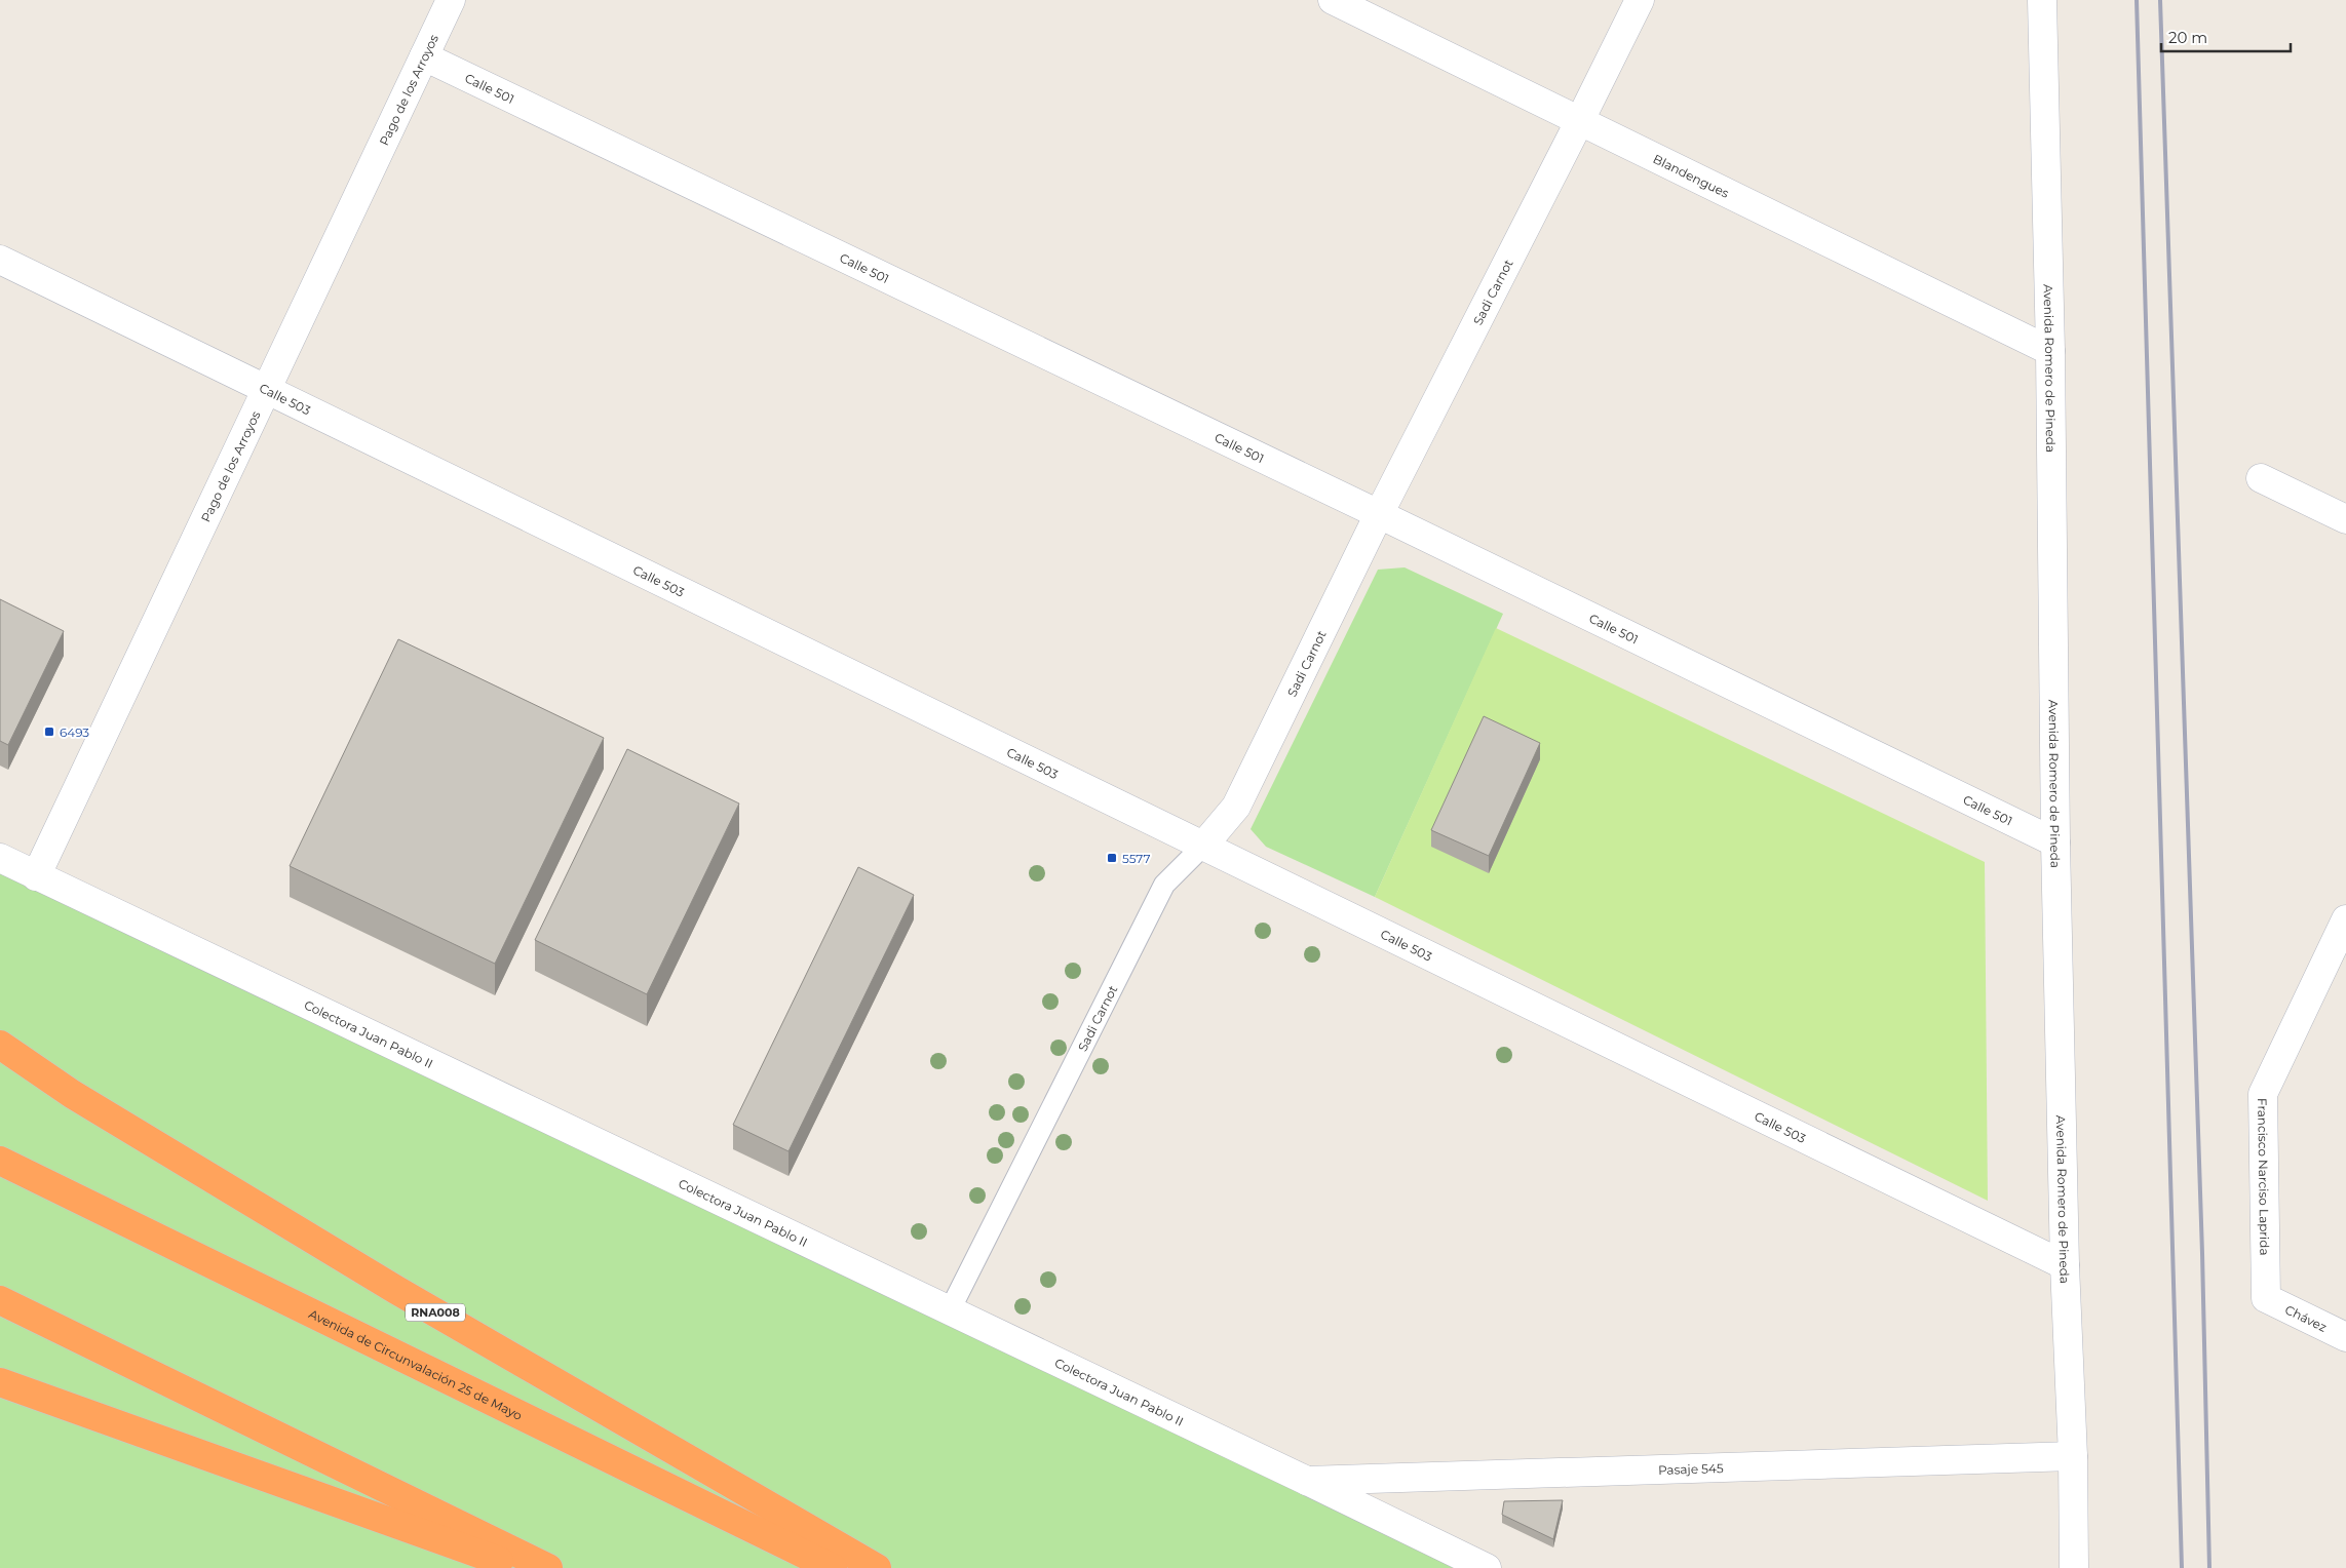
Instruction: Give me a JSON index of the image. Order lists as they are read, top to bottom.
{
  "streets": {
    "highway": ["RNA008", "Avenida de Circunvalación 25 de Mayo"],
    "street": [
      "Calle 501",
      "Pago de los Arroyos",
      "Blandengues",
      "Sadi Carnot",
      "Avenida Romero de Pineda",
      "Calle 503",
      "Colectora Juan Pablo II",
      "Francisco Narciso Laprida",
      "Chávez",
      "Pasaje 545"
    ]
  },
  "crossings": [
    ["Calle 501", "Pago de los Arroyos"],
    ["Calle 501", "Sadi Carnot"],
    ["Calle 501", "Avenida Romero de Pineda"],
    ["Pago de los Arroyos", "Calle 503"],
    ["Pago de los Arroyos", "Colectora Juan Pablo II"],
    ["Blandengues", "Sadi Carnot"],
    ["Blandengues", "Avenida Romero de Pineda"],
    ["Sadi Carnot", "Calle 503"],
    ["Sadi Carnot", "Colectora Juan Pablo II"],
    ["Avenida Romero de Pineda", "Calle 503"],
    ["Avenida Romero de Pineda", "Pasaje 545"],
    ["Colectora Juan Pablo II", "Pasaje 545"],
    ["Francisco Narciso Laprida", "Chávez"]
  ],
  "places": {
    "transit": ["6493", "5577"]
  },
  "scale_bar": "20 m"
}
